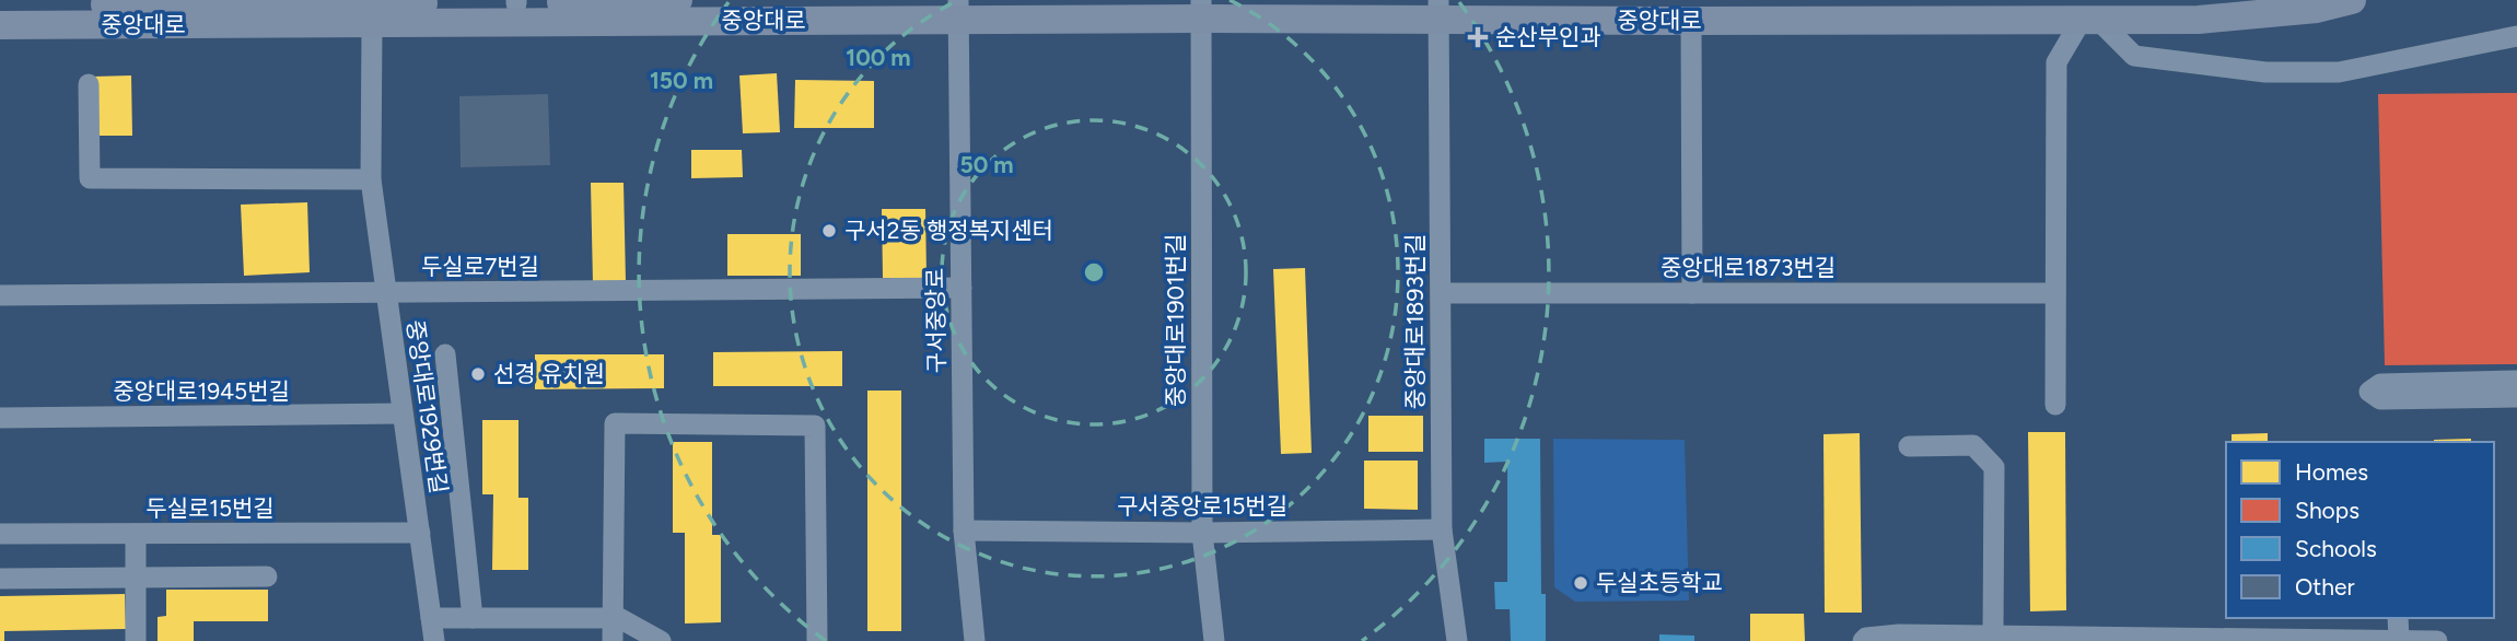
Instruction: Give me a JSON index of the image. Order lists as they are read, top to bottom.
{
  "streets": {
    "main road": ["중앙대로"],
    "street": [
      "두실로7번길",
      "중앙대로1873번길",
      "구서중앙로",
      "중앙대로1901번길",
      "중앙대로1893번길",
      "중앙대로1945번길",
      "중앙대로1929번길",
      "구서중앙로15번길",
      "두실로15번길"
    ]
  },
  "crossings": [
    ["중앙대로", "구서중앙로"],
    ["중앙대로", "중앙대로1901번길"],
    ["중앙대로", "중앙대로1893번길"],
    ["중앙대로", "중앙대로1929번길"],
    ["두실로7번길", "구서중앙로"],
    ["두실로7번길", "중앙대로1929번길"],
    ["중앙대로1873번길", "중앙대로1893번길"],
    ["구서중앙로", "구서중앙로15번길"],
    ["중앙대로1901번길", "구서중앙로15번길"],
    ["중앙대로1893번길", "구서중앙로15번길"],
    ["중앙대로1945번길", "중앙대로1929번길"],
    ["중앙대로1929번길", "두실로15번길"]
  ],
  "places": {
    "health": ["순산부인과"],
    "other": ["구서2동 행정복지센터", "선경 유치원", "두실초등학교"]
  },
  "legend": [
    "Homes",
    "Shops",
    "Schools",
    "Other"
  ],
  "rings": ["100 m", "150 m", "50 m"]
}
